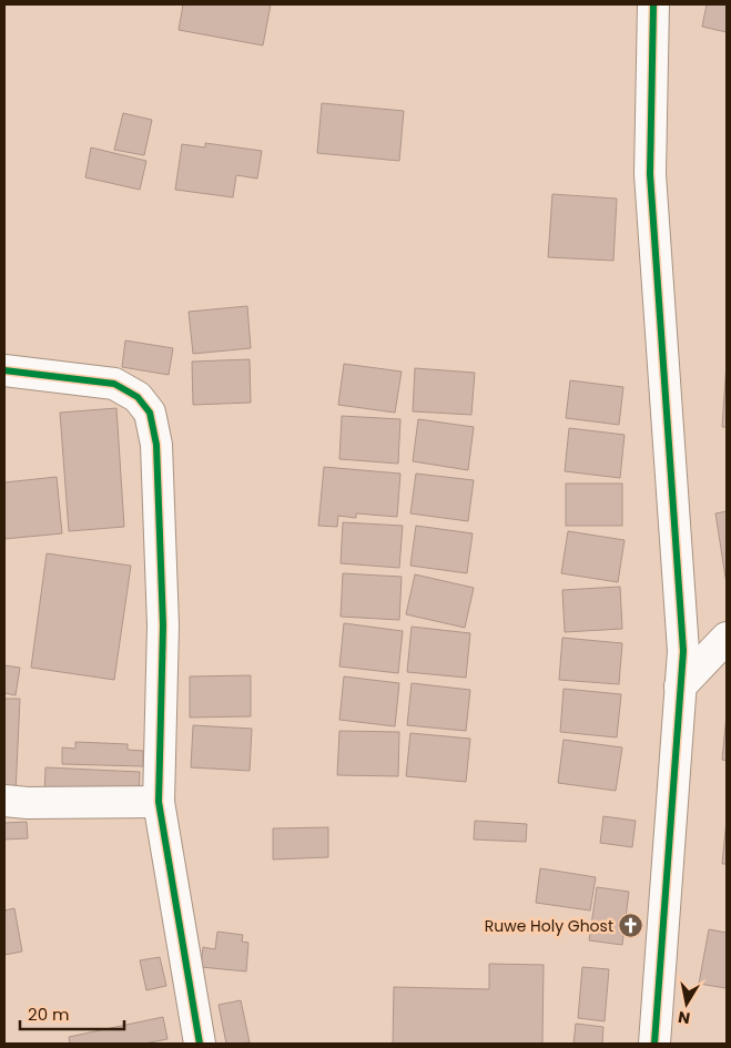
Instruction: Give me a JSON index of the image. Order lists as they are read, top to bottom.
{
  "places": {
    "church": ["Ruwe Holy Ghost"]
  },
  "scale_bar": "20 m",
  "north": "bottom"
}
